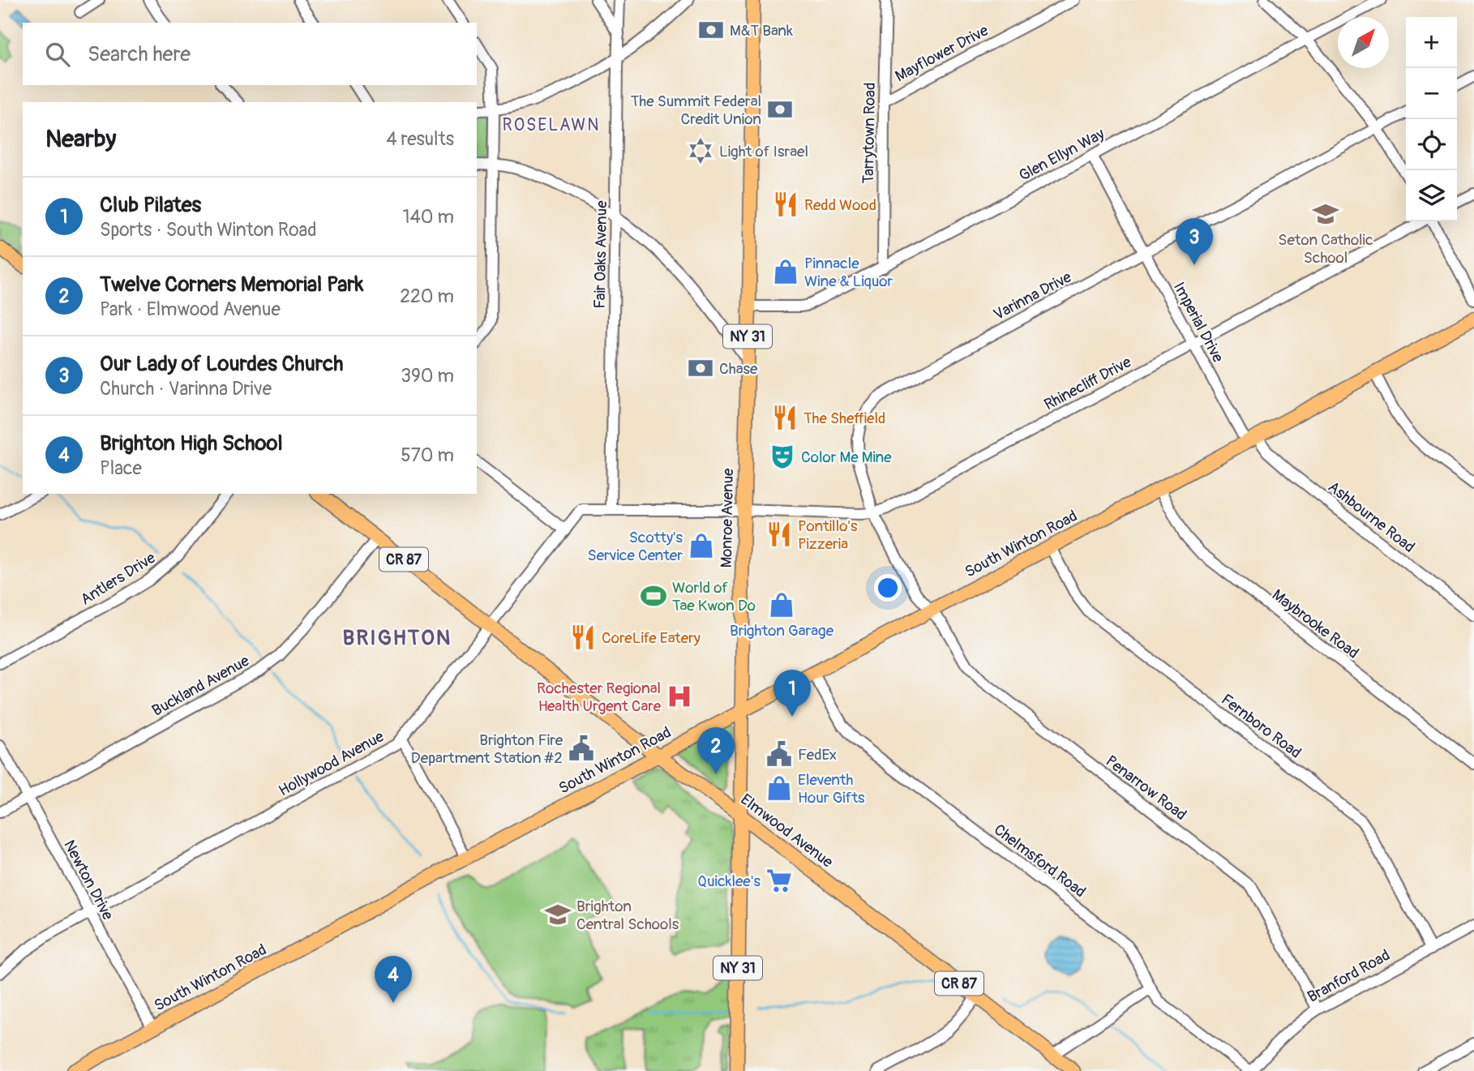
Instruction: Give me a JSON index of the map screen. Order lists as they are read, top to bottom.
{
  "streets": {
    "main road": [
      "NY 31",
      "Monroe Avenue",
      "South Winton Road",
      "CR 87",
      "Elmwood Avenue"
    ],
    "street": [
      "Mayflower Drive",
      "Tarrytown Road",
      "Glen Ellyn Way",
      "Fair Oaks Avenue",
      "Varinna Drive",
      "Imperial Drive",
      "Rhinecliff Drive",
      "Ashbourne Road",
      "Antlers Drive",
      "Maybrooke Road",
      "Buckland Avenue",
      "Fernboro Road",
      "Hollywood Avenue",
      "Penarrow Road",
      "Chelmsford Road",
      "Newton Drive",
      "Branford Road"
    ]
  },
  "crossings": [
    ["Mayflower Drive", "Tarrytown Road"],
    ["Tarrytown Road", "Glen Ellyn Way"],
    ["Glen Ellyn Way", "Imperial Drive"],
    ["Glen Ellyn Way", "Monroe Avenue"],
    ["Fair Oaks Avenue", "Hollywood Avenue"],
    ["Varinna Drive", "Imperial Drive"],
    ["Varinna Drive", "Rhinecliff Drive"],
    ["Varinna Drive", "South Winton Road"],
    ["Varinna Drive", "Penarrow Road"],
    ["Imperial Drive", "Rhinecliff Drive"],
    ["Imperial Drive", "Ashbourne Road"],
    ["Imperial Drive", "South Winton Road"],
    ["Rhinecliff Drive", "Monroe Avenue"],
    ["Rhinecliff Drive", "Hollywood Avenue"],
    ["Ashbourne Road", "South Winton Road"],
    ["Monroe Avenue", "South Winton Road"],
    ["Monroe Avenue", "Hollywood Avenue"],
    ["Monroe Avenue", "Elmwood Avenue"],
    ["South Winton Road", "Maybrooke Road"],
    ["South Winton Road", "Fernboro Road"],
    ["South Winton Road", "Penarrow Road"],
    ["South Winton Road", "Elmwood Avenue"],
    ["South Winton Road", "Chelmsford Road"],
    ["South Winton Road", "Newton Drive"],
    ["Buckland Avenue", "Elmwood Avenue"],
    ["Buckland Avenue", "Newton Drive"],
    ["Fernboro Road", "Branford Road"],
    ["Hollywood Avenue", "Elmwood Avenue"],
    ["Hollywood Avenue", "Newton Drive"],
    ["Penarrow Road", "Branford Road"],
    ["Chelmsford Road", "Branford Road"]
  ],
  "districts": ["ROSELAWN", "BRIGHTON"],
  "places": {
    "bank": ["M&T Bank", "The Summit Federal Credit Union", "Chase"],
    "synagogue": ["Light of Israel"],
    "restaurant": [
      "Redd Wood",
      "The Sheffield",
      "Pontillo's Pizzeria",
      "CoreLife Eatery"
    ],
    "school or university": ["Seton Catholic School", "Brighton Central Schools"],
    "shop": [
      "Pinnacle Wine & Liquor",
      "Scotty's Service Center",
      "Brighton Garage",
      "Eleventh Hour Gifts"
    ],
    "theatre": ["Color Me Mine"],
    "sports": ["World of Tae Kwon Do"],
    "hospital": ["Rochester Regional Health Urgent Care"],
    "public building": ["Brighton Fire Department Station #2", "FedEx"],
    "supermarket": ["Quicklee's"]
  },
  "north": "top right",
  "page": {
    "map_buttons": ["+", "−"],
    "search": "Search here",
    "heading": ["Nearby", "4 results"],
    "list": [
      {
        "mark": "1",
        "name": "Club Pilates",
        "note": "Sports · South Winton Road",
        "value": "140 m"
      },
      {
        "mark": "2",
        "name": "Twelve Corners Memorial Park",
        "note": "Park · Elmwood Avenue",
        "value": "220 m"
      },
      {
        "mark": "3",
        "name": "Our Lady of Lourdes Church",
        "note": "Church · Varinna Drive",
        "value": "390 m"
      },
      {
        "mark": "4",
        "name": "Brighton High School",
        "note": "Place",
        "value": "570 m"
      }
    ],
    "pins": [
      "3",
      "1",
      "2",
      "4"
    ]
  }
}
